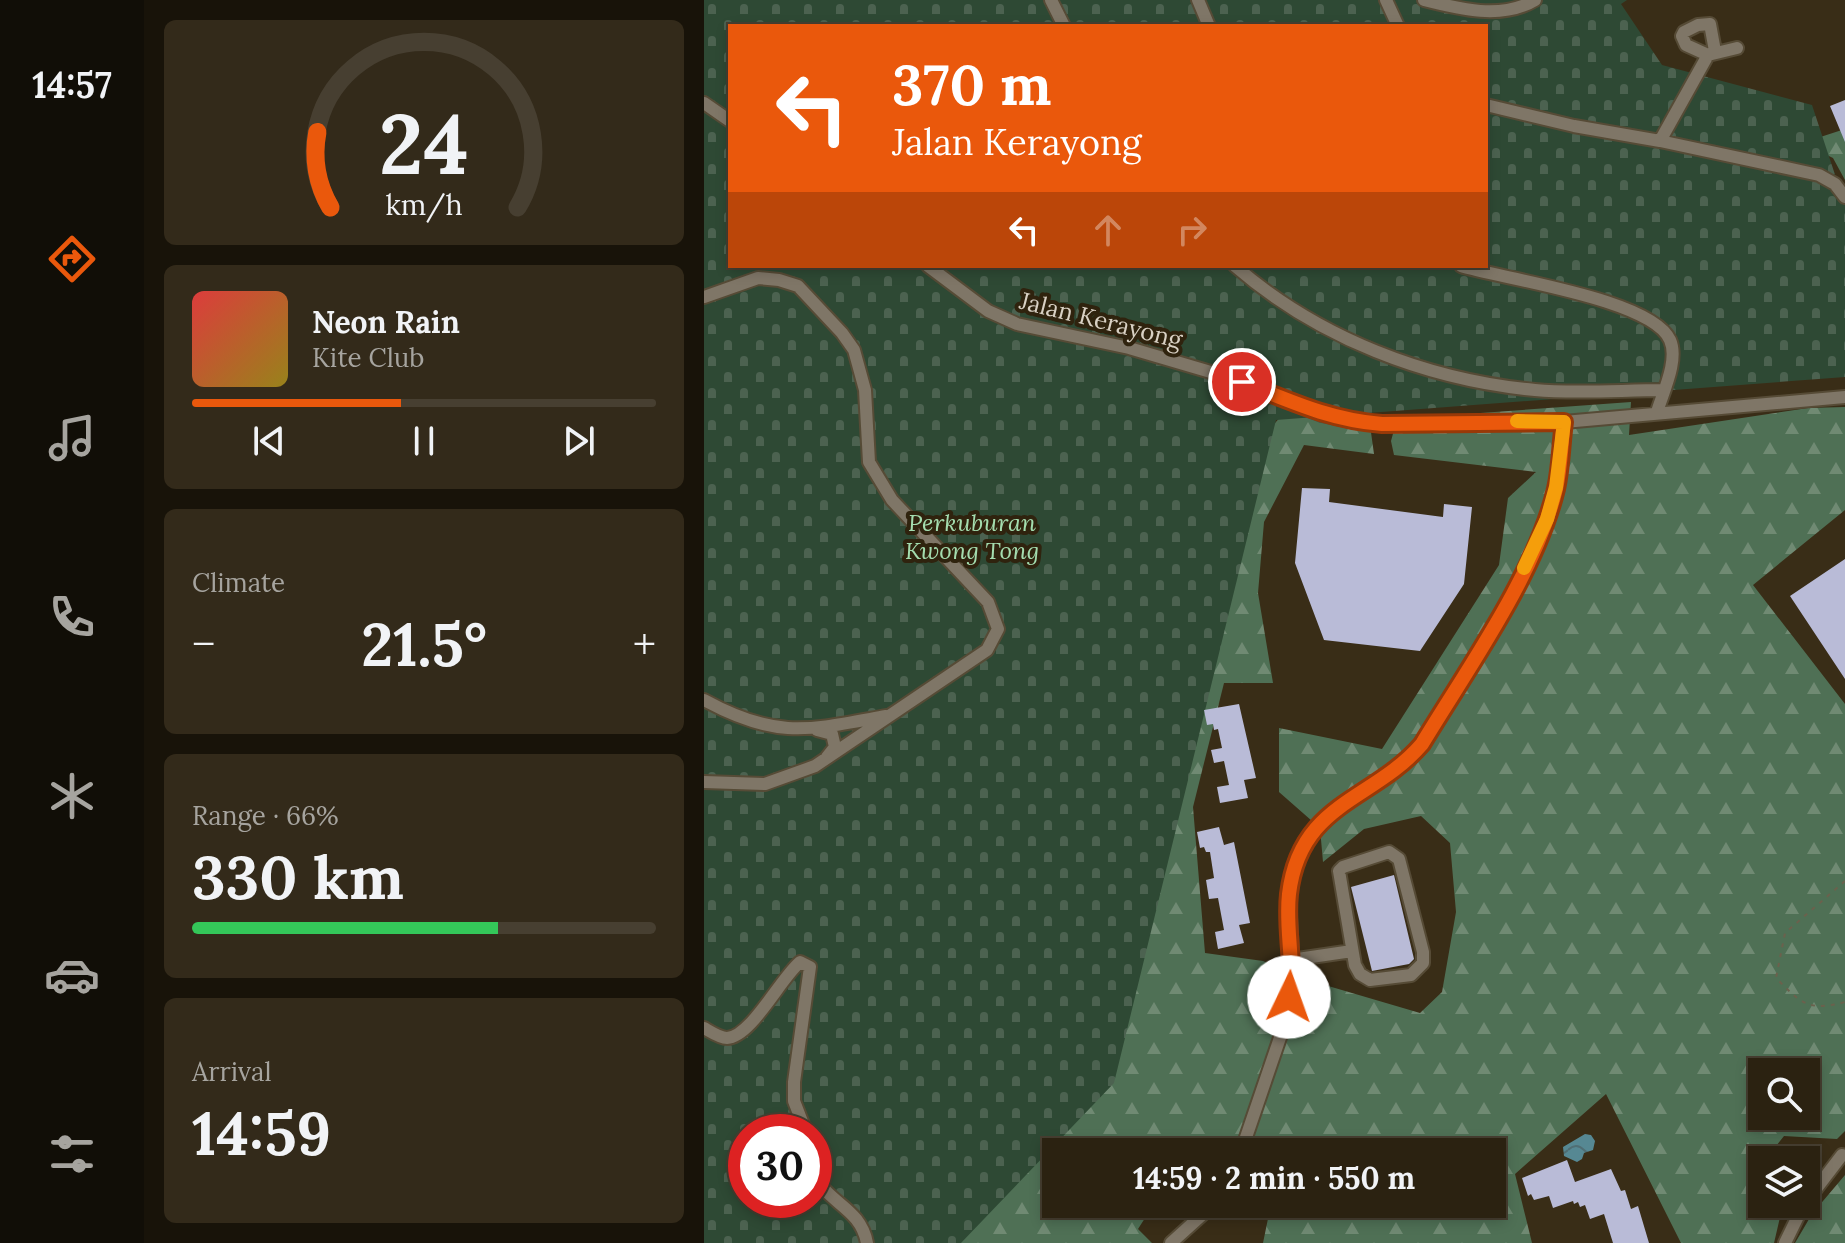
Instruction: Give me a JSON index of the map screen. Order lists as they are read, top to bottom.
{
  "streets": {
    "street": ["Jalan Kerayong"]
  },
  "parks": ["Perkuburan Kwong Tong"],
  "page": {
    "tabs": "14:57",
    "turn": ["370 m", "Jalan Kerayong"],
    "song": ["Neon Rain", "Kite Club"],
    "tile": [
      "Climate",
      ["Range · 66%", "330 km"],
      ["Arrival", "14:59"]
    ],
    "heat": ["−", "21.5°", "+"],
    "limit": "30",
    "trip": "14:59 · 2 min · 550 m",
    "gauge": ["24", "km/h"]
  }
}
